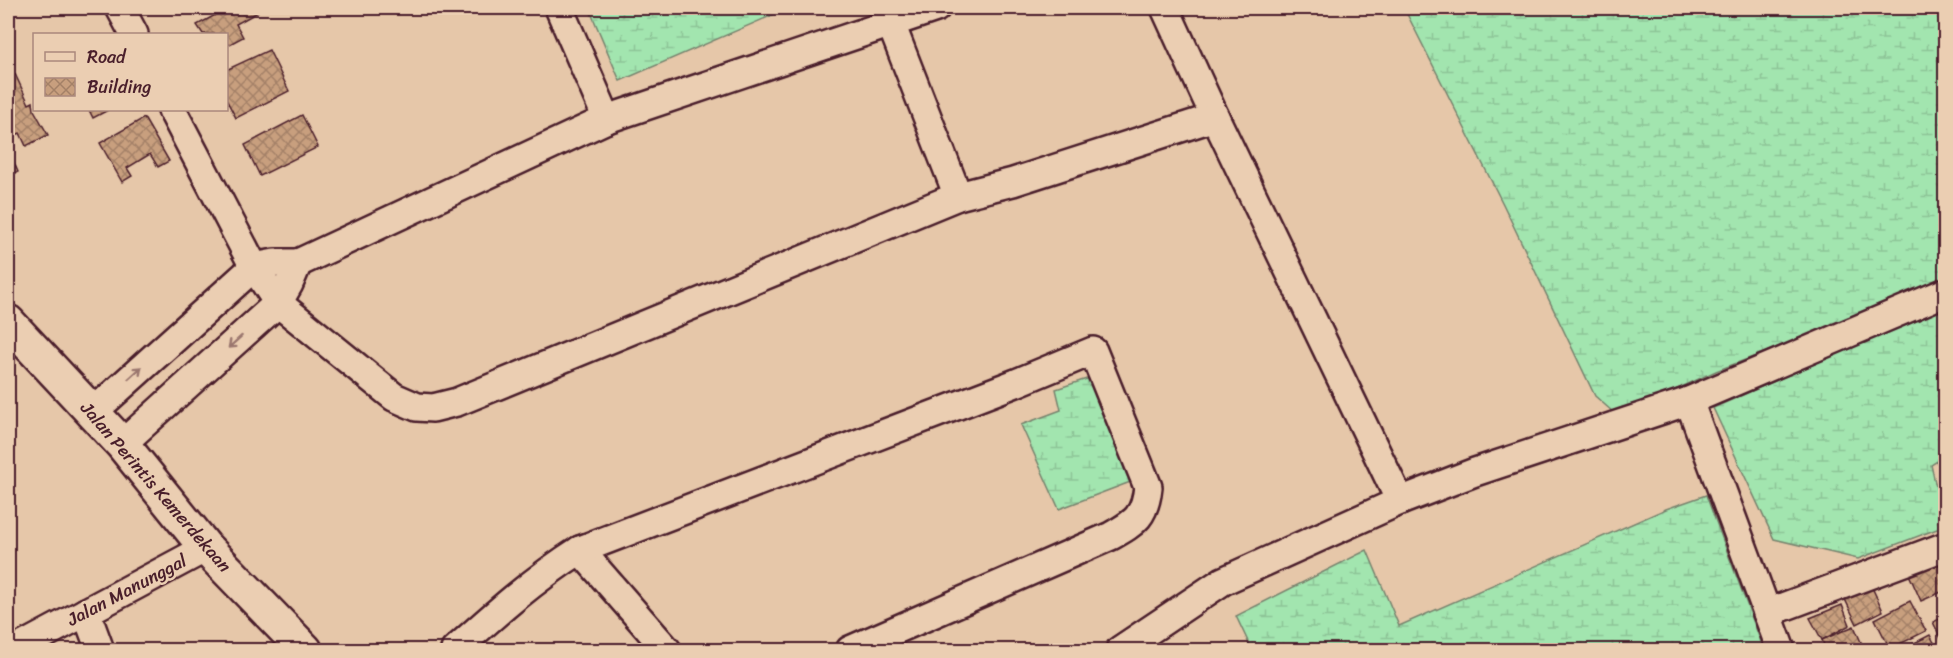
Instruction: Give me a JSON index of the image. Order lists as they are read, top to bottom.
{
  "streets": {
    "street": ["Jalan Perintis Kemerdekaan", "Jalan Manunggal"]
  },
  "crossings": [
    ["Jalan Perintis Kemerdekaan", "Jalan Manunggal"]
  ],
  "legend": ["Road", "Building"]
}
